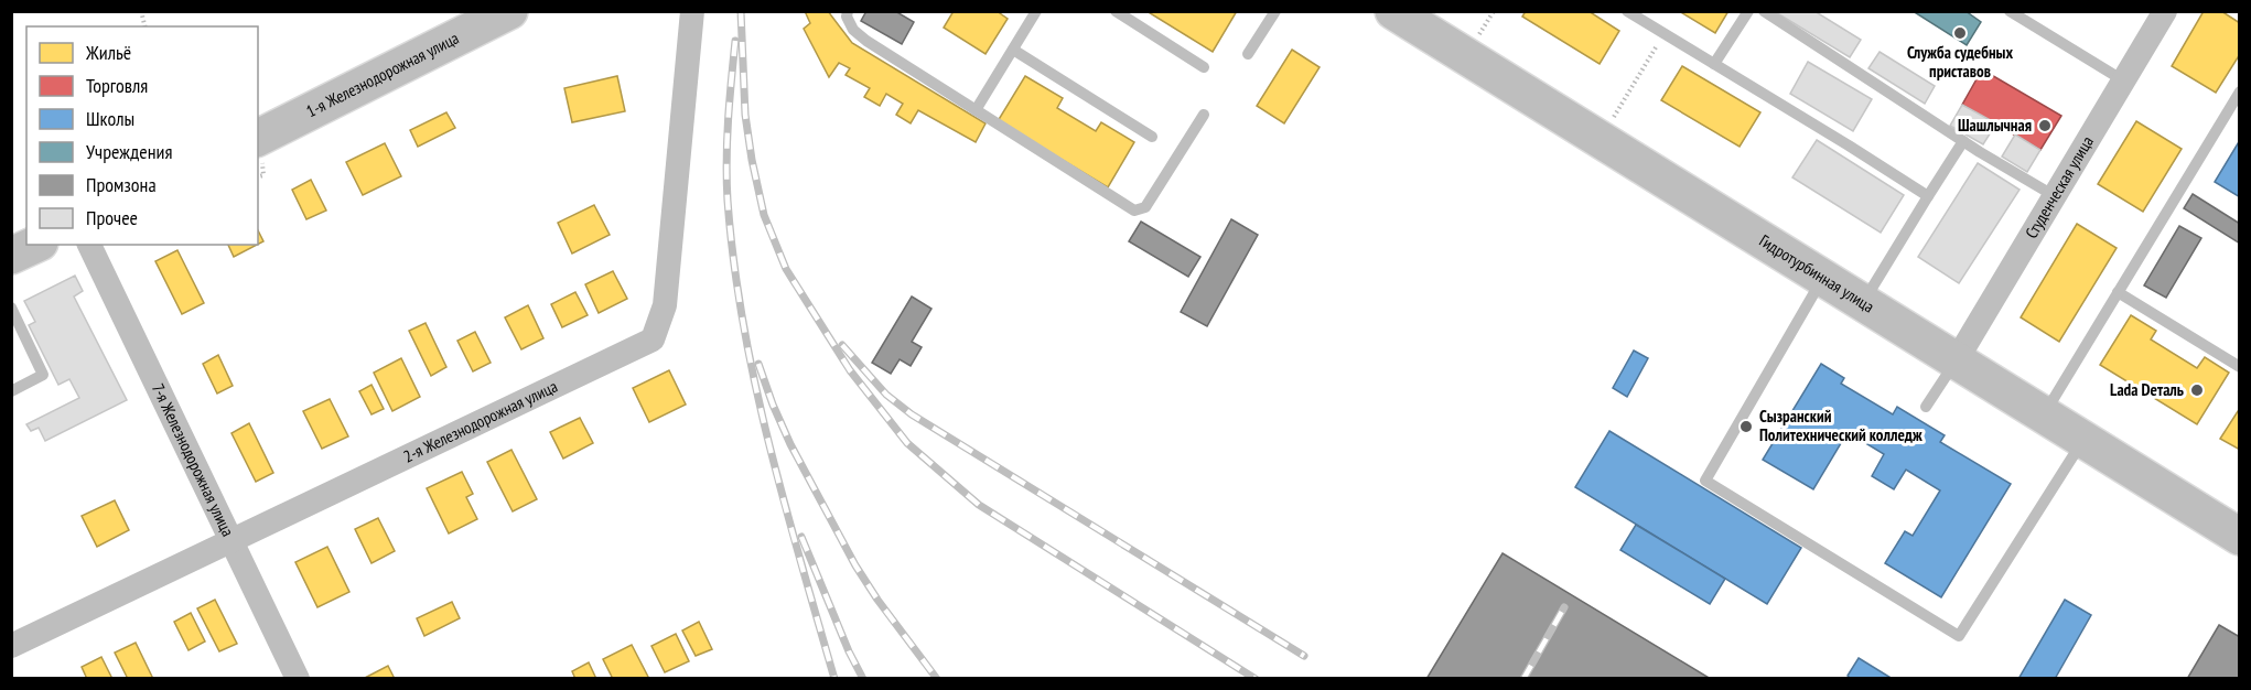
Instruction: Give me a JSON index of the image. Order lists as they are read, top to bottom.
{
  "streets": {
    "main road": ["1-я Железнодорожная улица", "Гидротурбинная улица"],
    "street": ["Студенческая улица", "2-я Железнодорожная улица", "7-я Железнодорожная улица"]
  },
  "crossings": [
    ["Студенческая улица", "Гидротурбинная улица"],
    ["2-я Железнодорожная улица", "7-я Железнодорожная улица"]
  ],
  "places": [
    "Служба судебных приставов",
    "Шашлычная",
    "Lada Dеталь",
    "Сызранский Политехнический колледж"
  ],
  "legend": [
    "Жильё",
    "Торговля",
    "Школы",
    "Учреждения",
    "Промзона",
    "Прочее"
  ]
}
